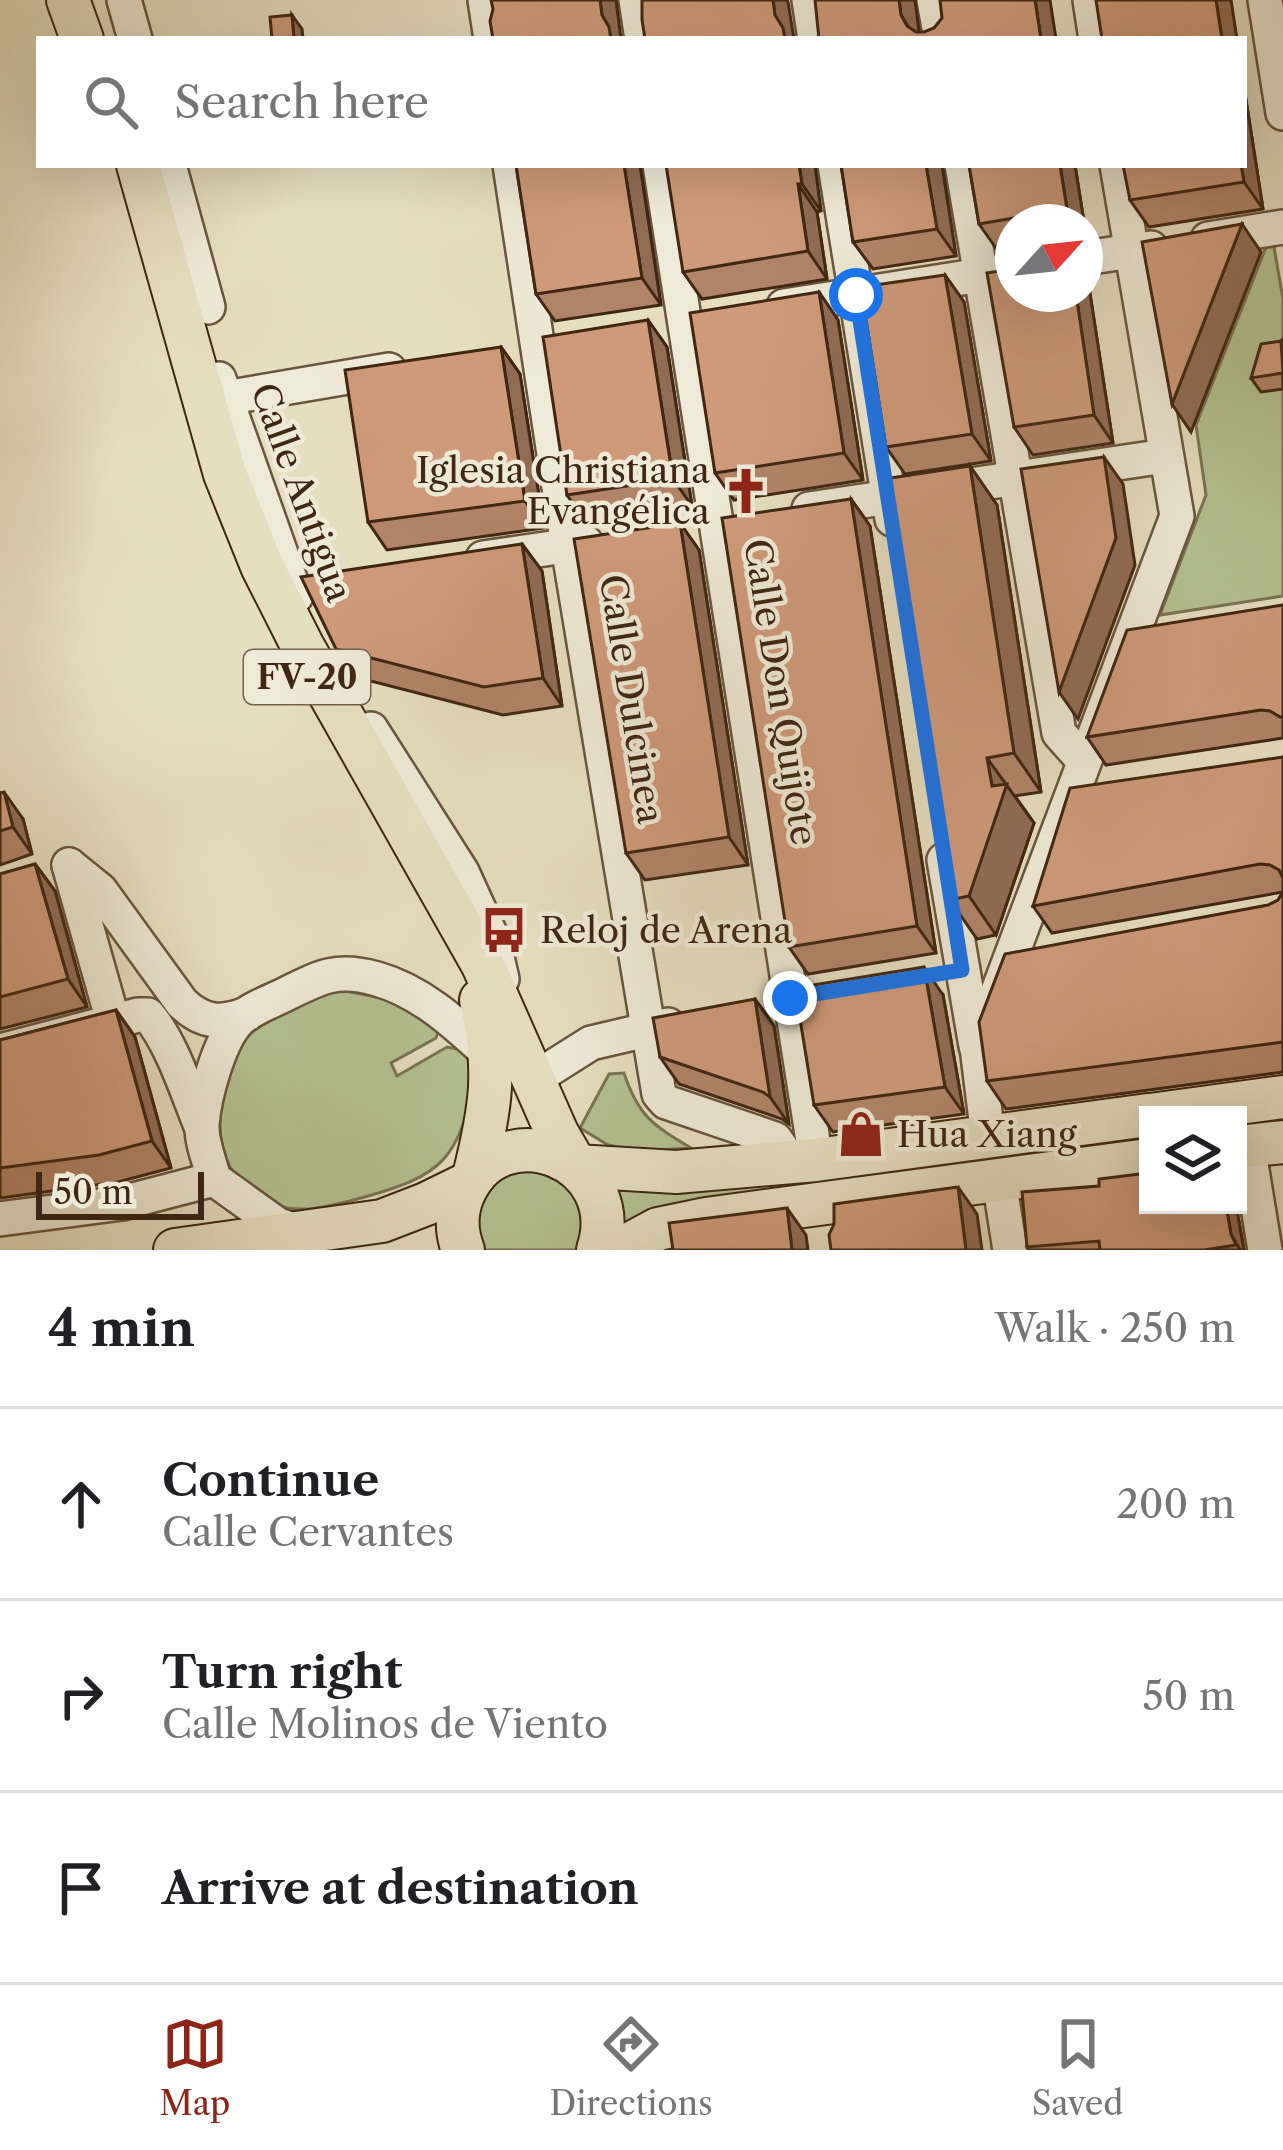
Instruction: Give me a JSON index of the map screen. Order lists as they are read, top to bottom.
{
  "streets": {
    "main road": ["FV-20"],
    "street": ["Calle Antigua", "Calle Don Quijote", "Calle Dulcinea"]
  },
  "crossings": [
    ["Calle Antigua", "FV-20"],
    ["Calle Don Quijote", "Calle Dulcinea"]
  ],
  "places": {
    "church": ["Iglesia Christiana Evangélica"],
    "bus stop": ["Reloj de Arena"],
    "shop": ["Hua Xiang"]
  },
  "scale_bar": "50 m",
  "north": "top right",
  "page": {
    "search": "Search here",
    "scale": "50 m",
    "heading": ["4 min", "Walk · 250 m"],
    "list": [
      ["Continue", "Calle Cervantes", "200 m"],
      ["Turn right", "Calle Molinos de Viento", "50 m"],
      "Arrive at destination"
    ],
    "nav": ["Map", "Directions", "Saved"]
  }
}
